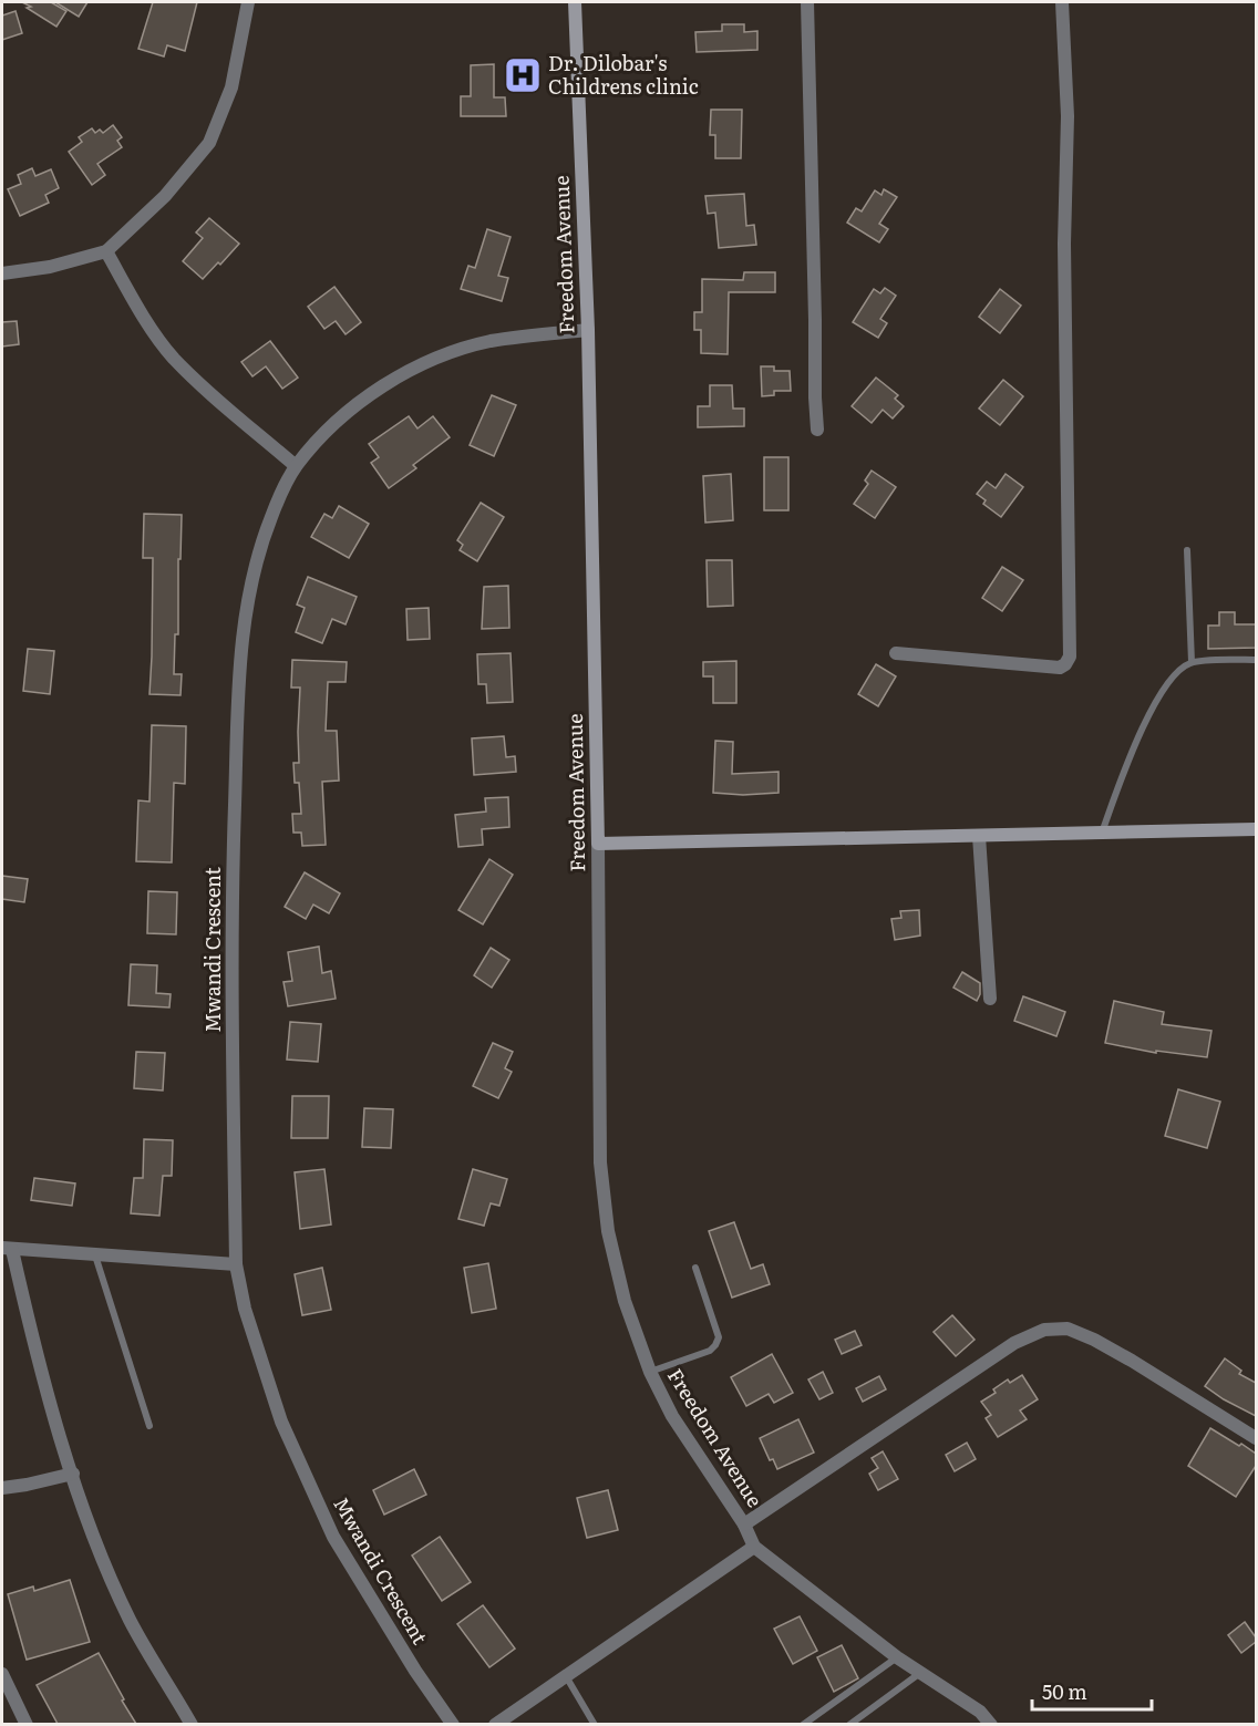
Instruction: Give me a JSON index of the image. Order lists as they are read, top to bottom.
{
  "streets": {
    "main road": ["Freedom Avenue"],
    "street": ["Mwandi Crescent"]
  },
  "crossings": [
    ["Freedom Avenue", "Mwandi Crescent"]
  ],
  "places": {
    "hospital": ["Dr. Dilobar's Childrens clinic"]
  },
  "scale_bar": "50 m"
}
